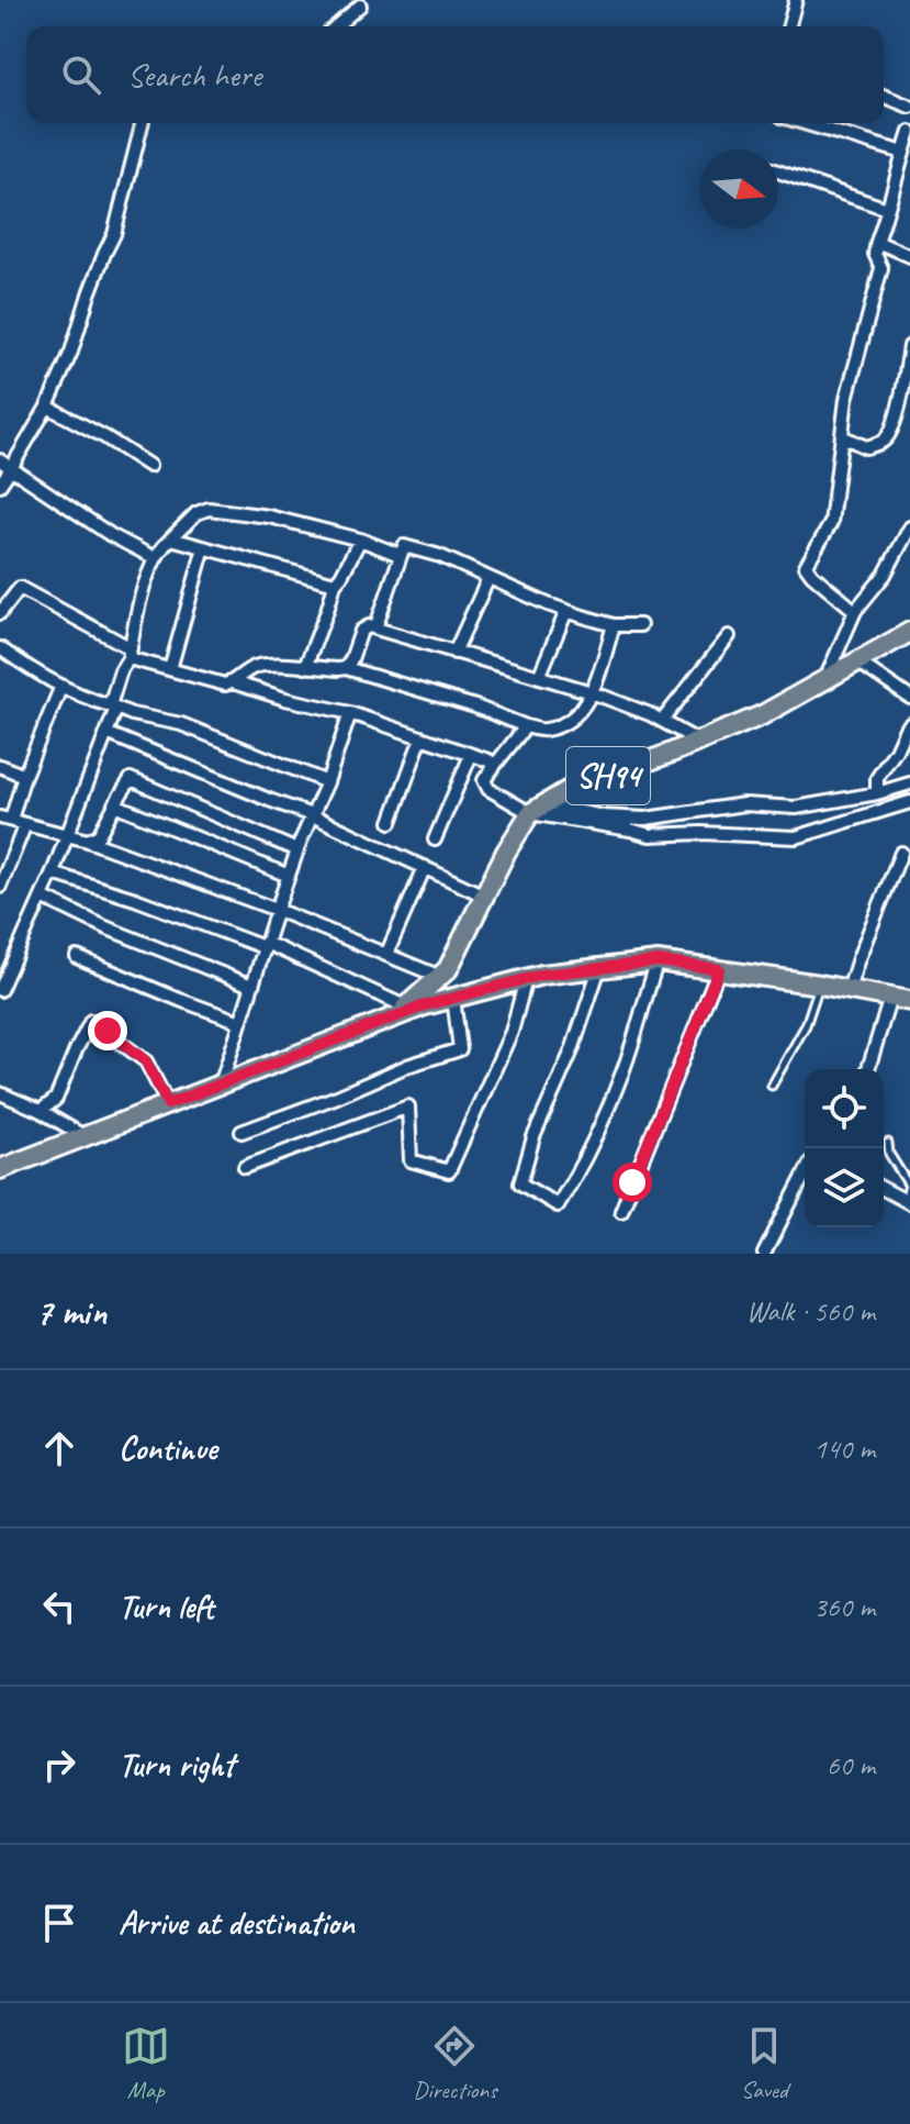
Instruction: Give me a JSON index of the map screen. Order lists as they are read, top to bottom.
{
  "streets": {
    "main road": ["SH94"]
  },
  "north": "right",
  "page": {
    "search": "Search here",
    "heading": ["7 min", "Walk · 560 m"],
    "list": [
      ["Continue", "140 m"],
      ["Turn left", "360 m"],
      ["Turn right", "60 m"],
      "Arrive at destination"
    ],
    "nav": ["Map", "Directions", "Saved"]
  }
}
